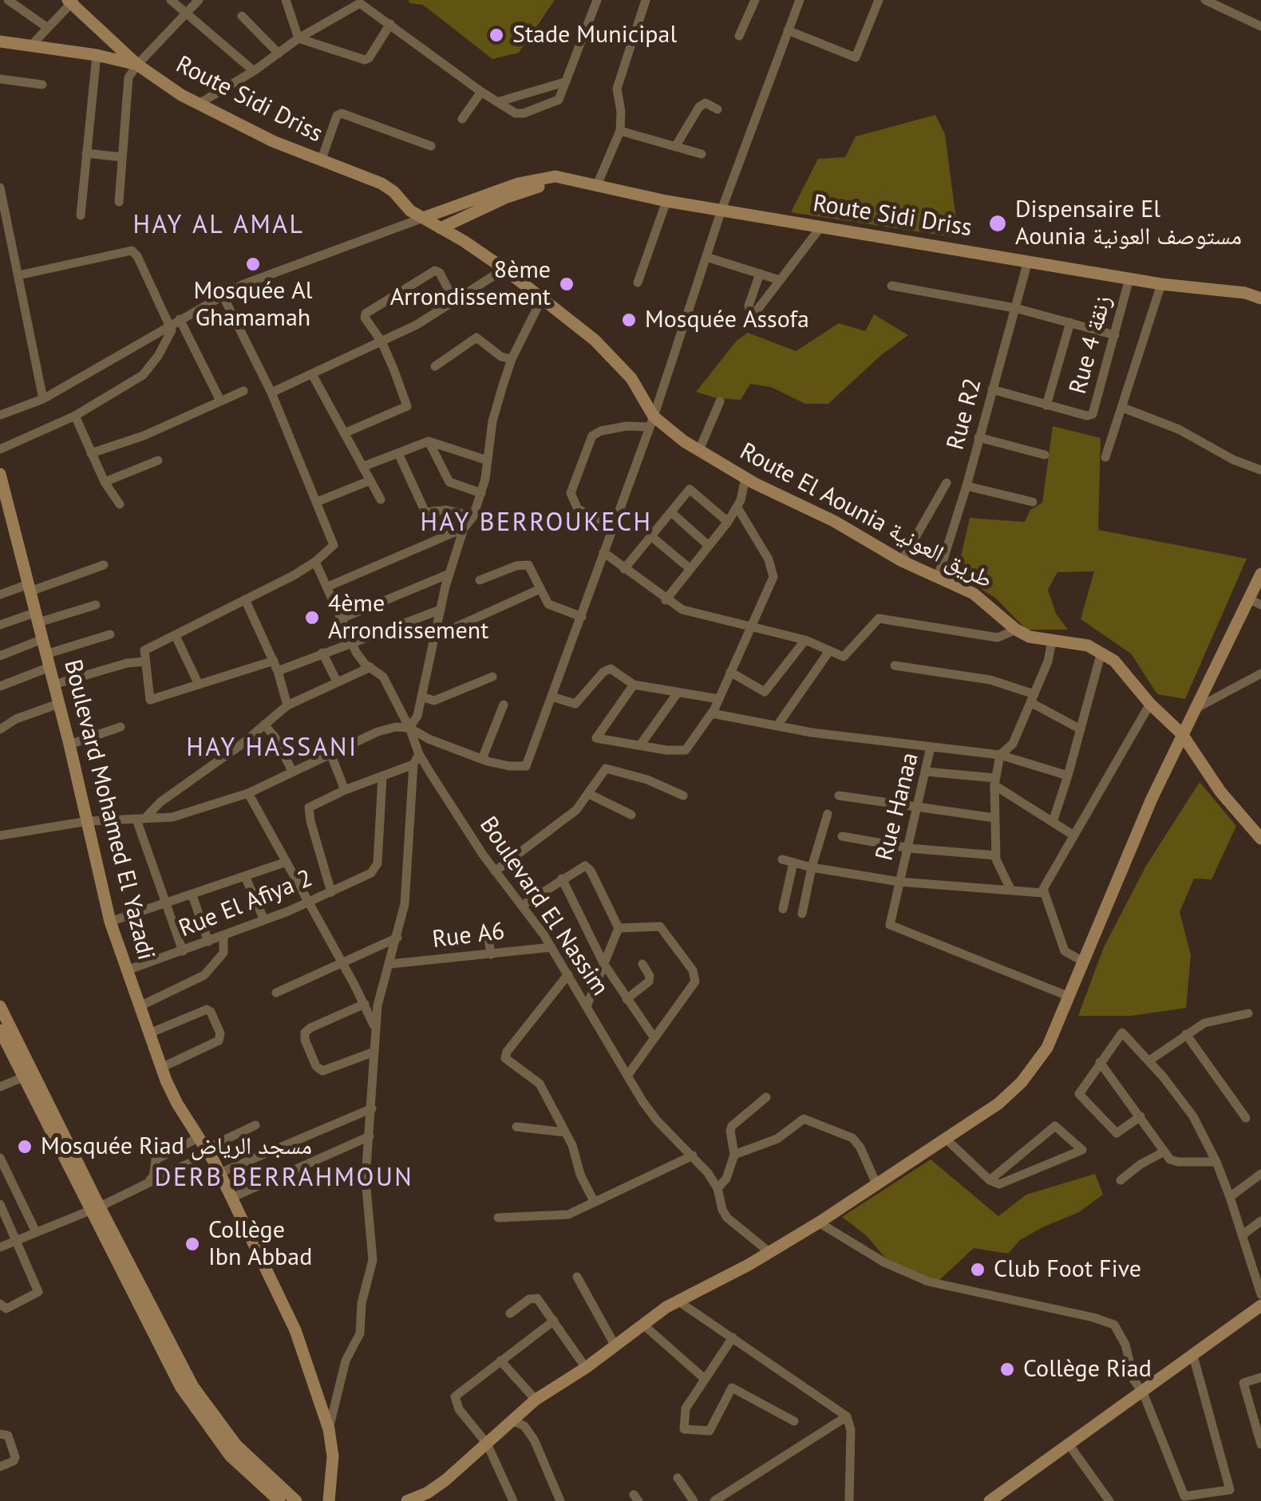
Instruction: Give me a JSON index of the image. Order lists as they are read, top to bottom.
{
  "streets": {
    "street": [
      "Route Sidi Driss",
      "Rue 4 زنقة",
      "Rue R2",
      "Route El Aounia طريق العونية",
      "Rue Hanaa",
      "Boulevard Mohamed El Yazadi",
      "Rue El Afiya 2",
      "Boulevard El Nassim",
      "Rue A6"
    ]
  },
  "crossings": [
    ["Route Sidi Driss", "Rue 4 زنقة"],
    ["Route Sidi Driss", "Rue R2"],
    ["Route Sidi Driss", "Route El Aounia طريق العونية"],
    ["Rue R2", "Route El Aounia طريق العونية"],
    ["Boulevard Mohamed El Yazadi", "Rue El Afiya 2"],
    ["Boulevard El Nassim", "Rue A6"]
  ],
  "districts": [
    "HAY AL AMAL",
    "HAY BERROUKECH",
    "HAY HASSANI",
    "DERB BERRAHMOUN"
  ],
  "places": [
    "Stade Municipal",
    "Dispensaire El Aounia مستوصف العونية",
    "Mosquée Al Ghamamah",
    "8ème Arrondissement",
    "Mosquée Assofa",
    "4ème Arrondissement",
    "Mosquée Riad مسجد الرياض",
    "Collège Ibn Abbad",
    "Club Foot Five",
    "Collège Riad"
  ]
}
